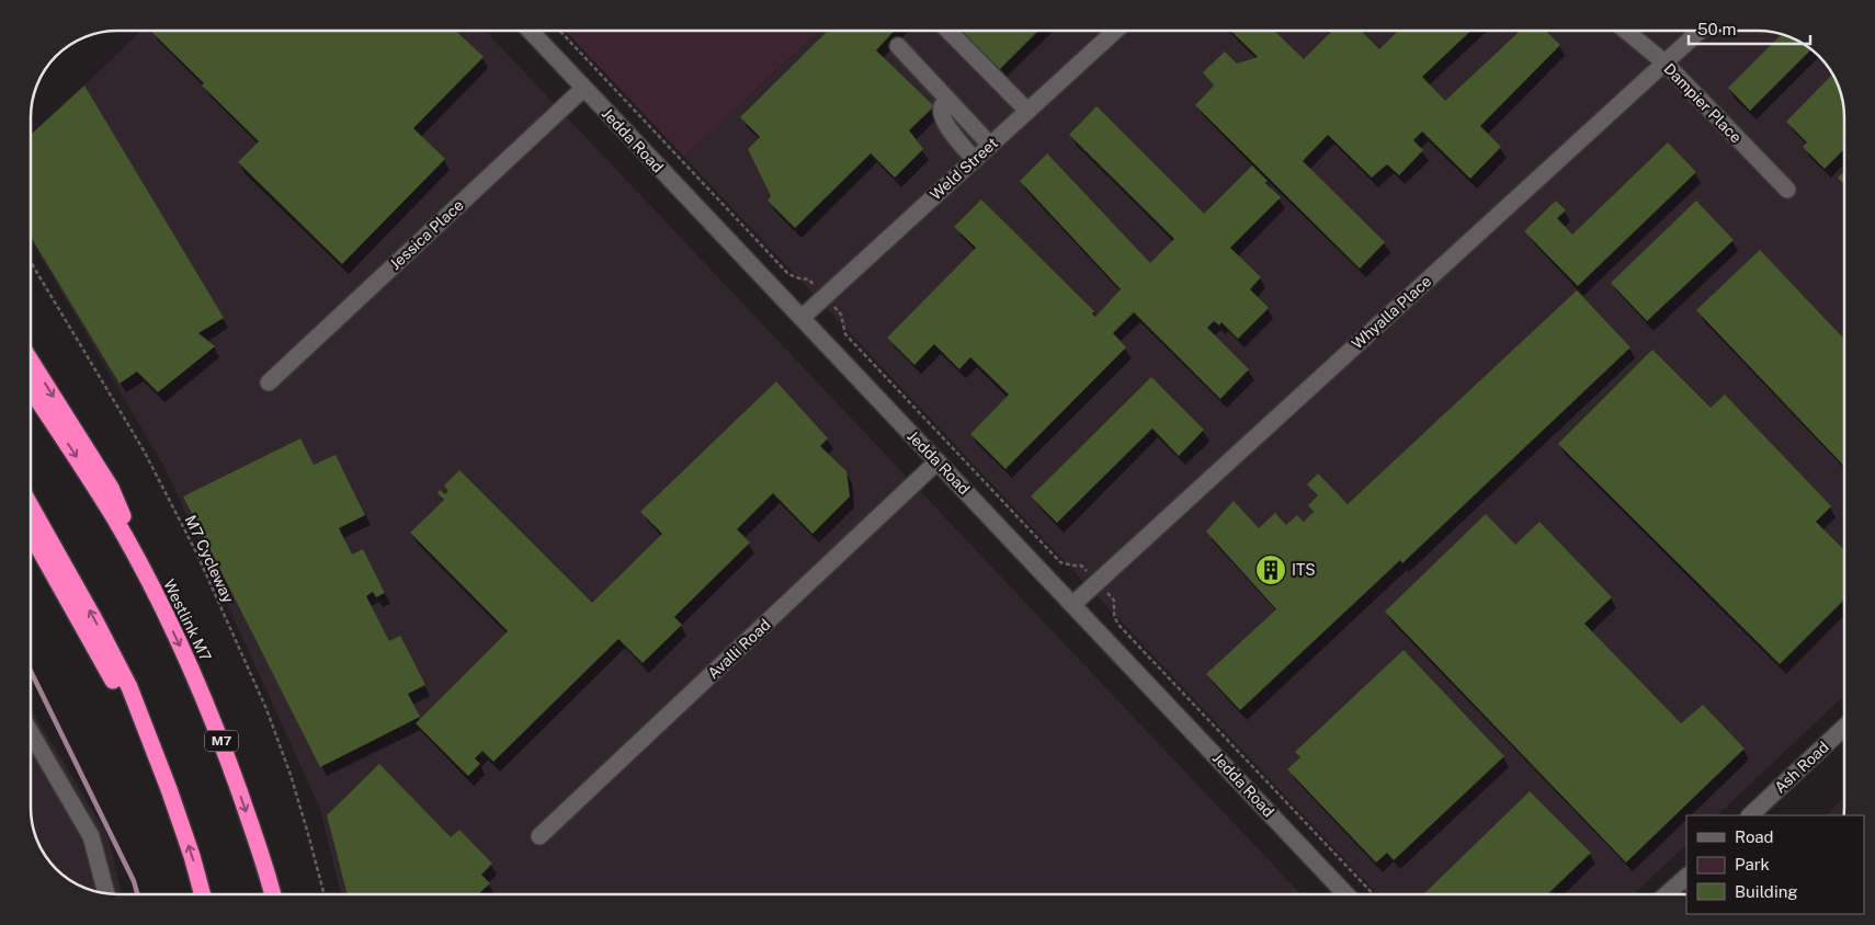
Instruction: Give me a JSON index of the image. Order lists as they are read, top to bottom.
{
  "streets": {
    "highway": ["Westlink M7", "M7"],
    "street": [
      "Dampier Place",
      "Jedda Road",
      "Weld Street",
      "Jessica Place",
      "Whyalla Place",
      "Avalli Road",
      "Ash Road"
    ],
    "path": ["M7 Cycleway"]
  },
  "crossings": [
    ["Dampier Place", "Whyalla Place"],
    ["Jedda Road", "Weld Street"],
    ["Jedda Road", "Jessica Place"],
    ["Jedda Road", "Whyalla Place"],
    ["Jedda Road", "Avalli Road"]
  ],
  "places": {
    "building": ["ITS"]
  },
  "legend": ["Road", "Park", "Building"],
  "scale_bar": "50 m"
}
